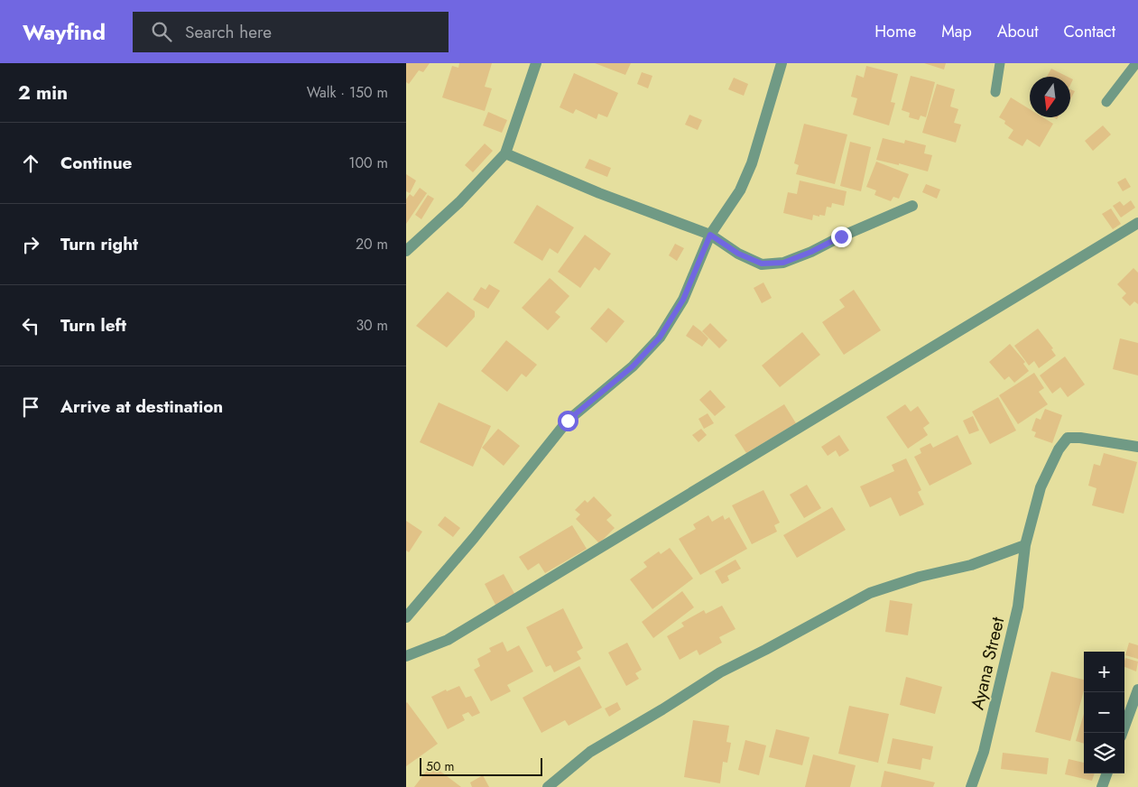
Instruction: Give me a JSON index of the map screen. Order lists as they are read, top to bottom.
{
  "streets": {
    "street": ["Ayana Street"]
  },
  "scale_bar": "50 m",
  "north": "bottom",
  "page": {
    "header": "Wayfind",
    "search": "Search here",
    "nav": [
      "Home",
      "Map",
      "About",
      "Contact"
    ],
    "heading": ["2 min", "Walk · 150 m"],
    "list": [
      ["Continue", "100 m"],
      ["Turn right", "20 m"],
      ["Turn left", "30 m"],
      "Arrive at destination"
    ],
    "map_buttons": ["+", "−"],
    "scale": "50 m"
  }
}
